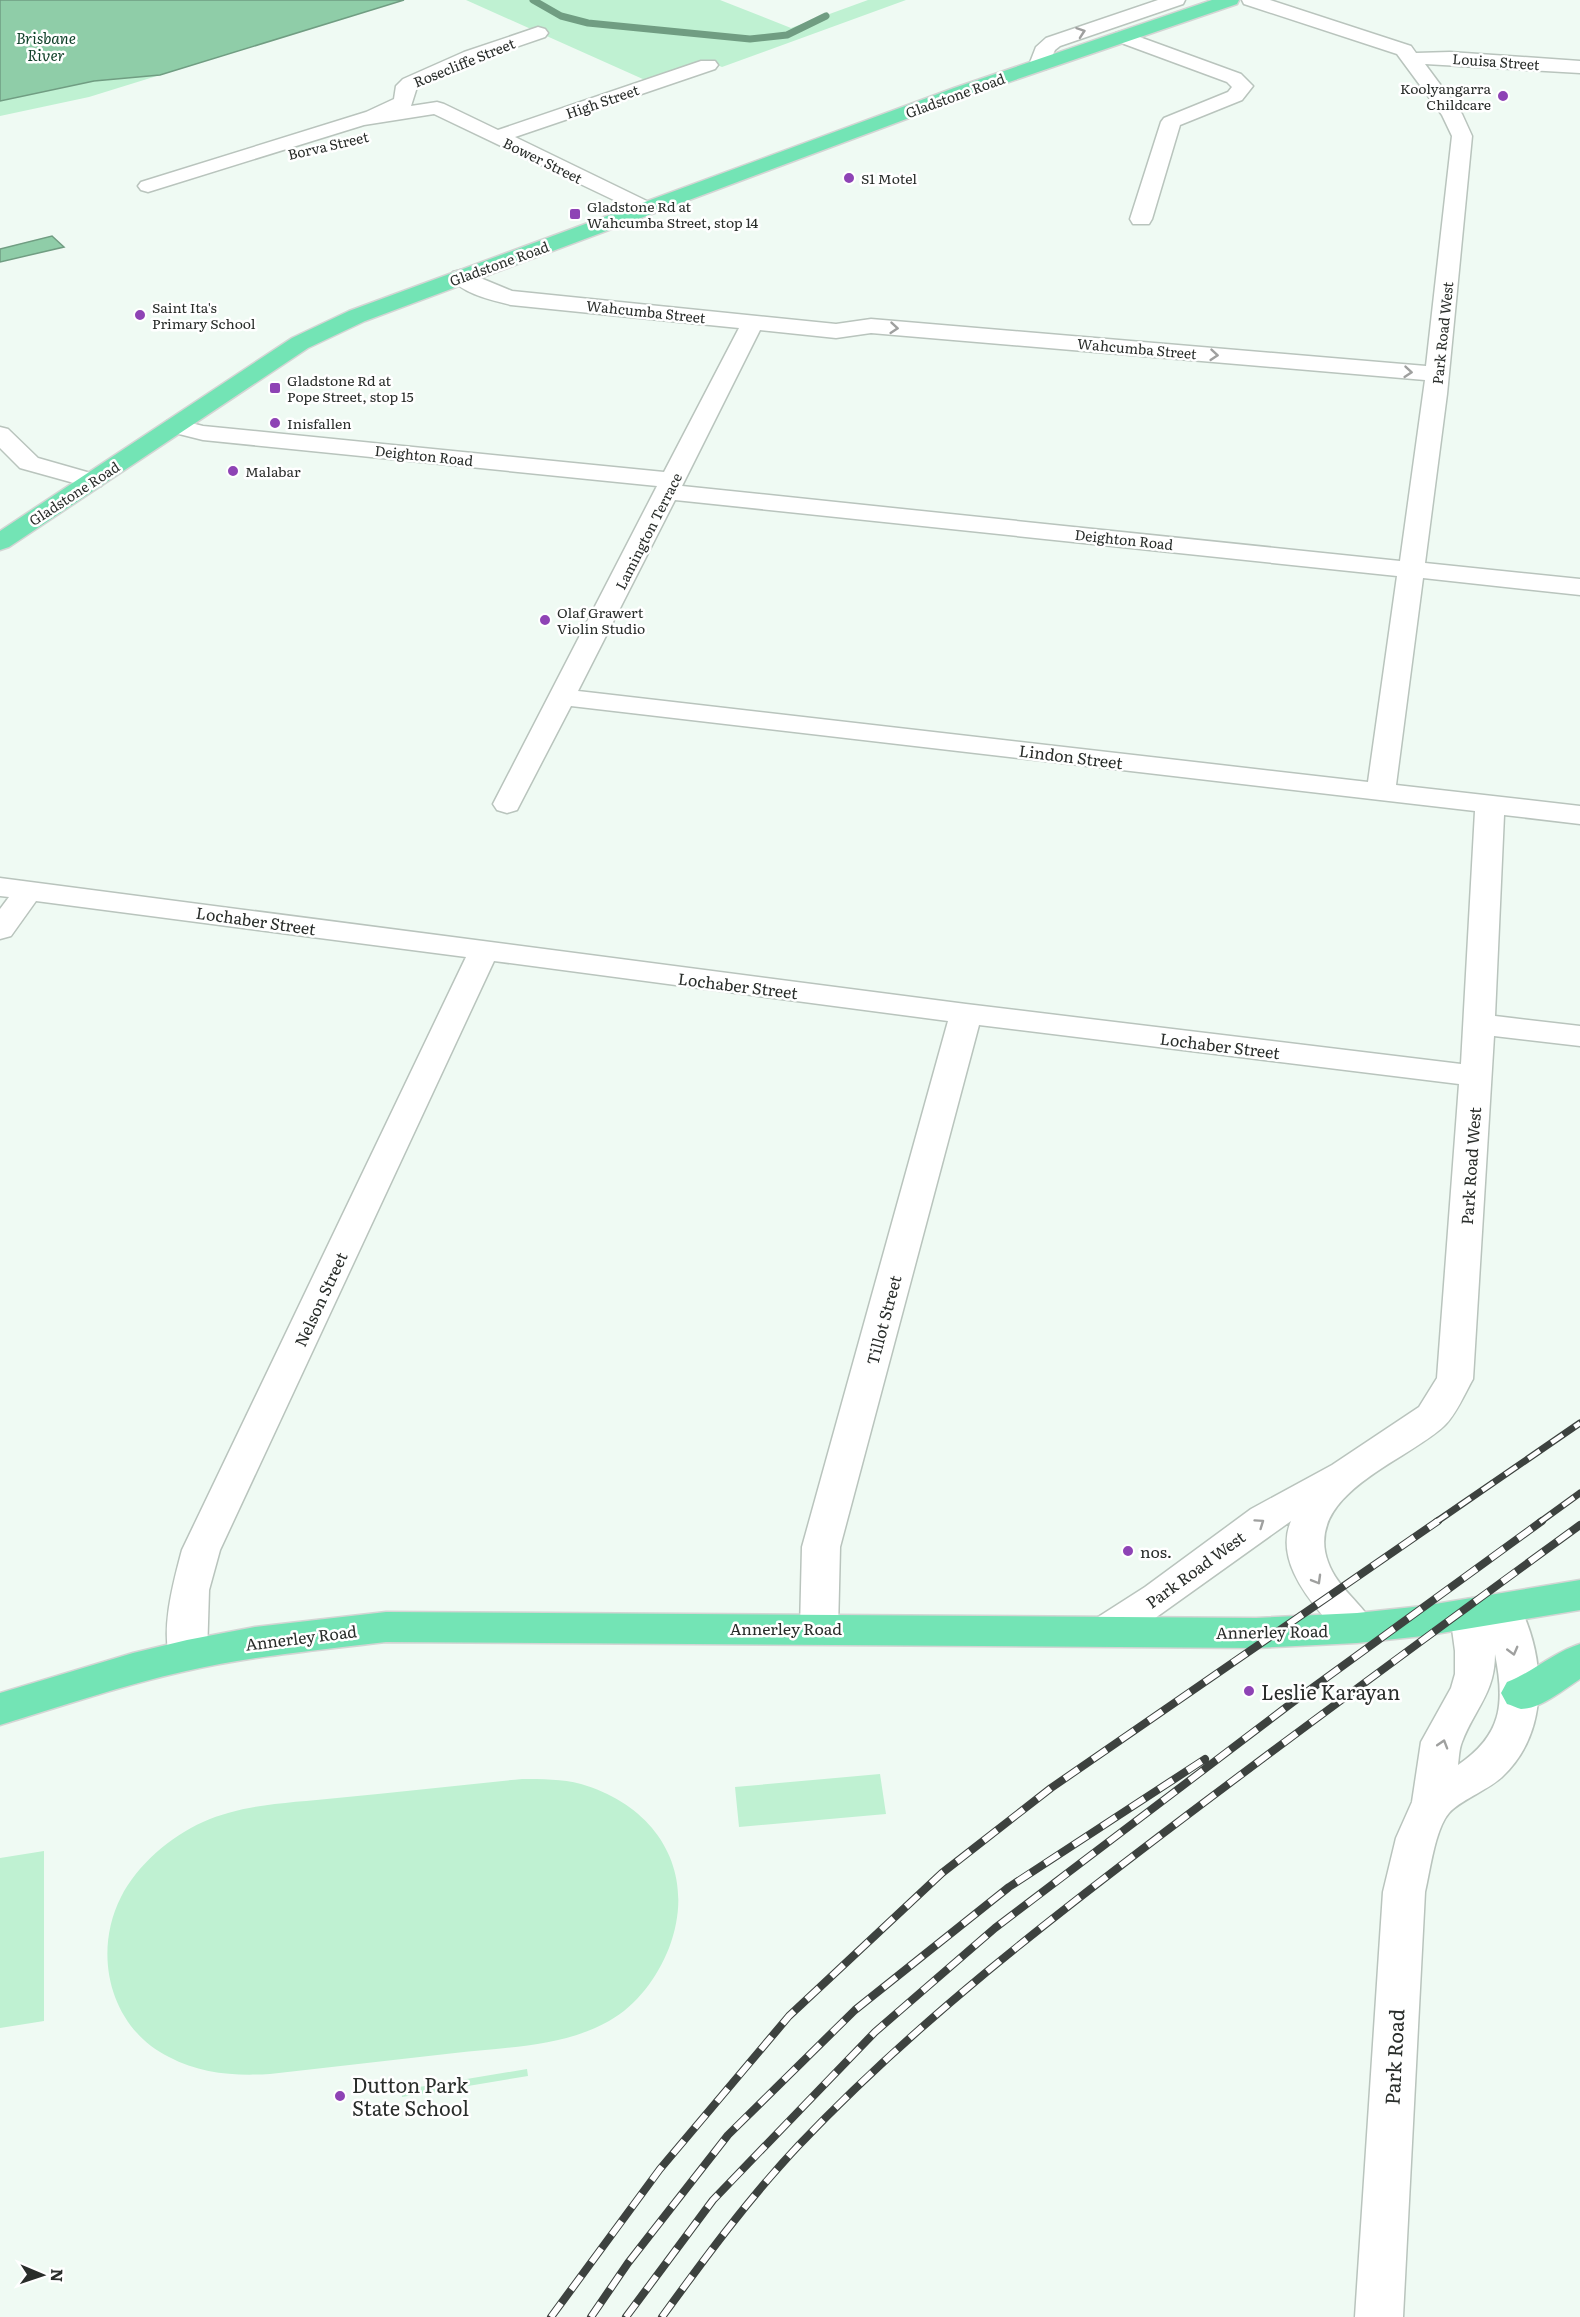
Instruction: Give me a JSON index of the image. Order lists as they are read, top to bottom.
{
  "streets": {
    "main road": ["Gladstone Road", "Annerley Road"],
    "street": [
      "Louisa Street",
      "Rosecliffe Street",
      "High Street",
      "Borva Street",
      "Bower Street",
      "Wahcumba Street",
      "Park Road West",
      "Deighton Road",
      "Lamington Terrace",
      "Lindon Street",
      "Lochaber Street",
      "Nelson Street",
      "Tillot Street",
      "Park Road"
    ]
  },
  "crossings": [
    ["Louisa Street", "Park Road West"],
    ["Rosecliffe Street", "Borva Street"],
    ["Gladstone Road", "Bower Street"],
    ["Gladstone Road", "Wahcumba Street"],
    ["Gladstone Road", "Deighton Road"],
    ["High Street", "Bower Street"],
    ["Borva Street", "Bower Street"],
    ["Wahcumba Street", "Park Road West"],
    ["Wahcumba Street", "Lamington Terrace"],
    ["Park Road West", "Deighton Road"],
    ["Park Road West", "Lindon Street"],
    ["Park Road West", "Lochaber Street"],
    ["Park Road West", "Annerley Road"],
    ["Deighton Road", "Lamington Terrace"],
    ["Lamington Terrace", "Lindon Street"],
    ["Lochaber Street", "Nelson Street"],
    ["Lochaber Street", "Tillot Street"],
    ["Nelson Street", "Annerley Road"],
    ["Tillot Street", "Annerley Road"],
    ["Annerley Road", "Park Road"]
  ],
  "water": ["Brisbane River"],
  "places": {
    "other": [
      "Koolyangarra Childcare",
      "S1 Motel",
      "Saint Ita's Primary School",
      "Inisfallen",
      "Malabar",
      "Olaf Grawert Violin Studio",
      "nos.",
      "Leslie Karayan",
      "Dutton Park State School"
    ],
    "transit": ["Gladstone Rd at Wahcumba Street, stop 14", "Gladstone Rd at Pope Street, stop 15"]
  },
  "north": "right"
}
